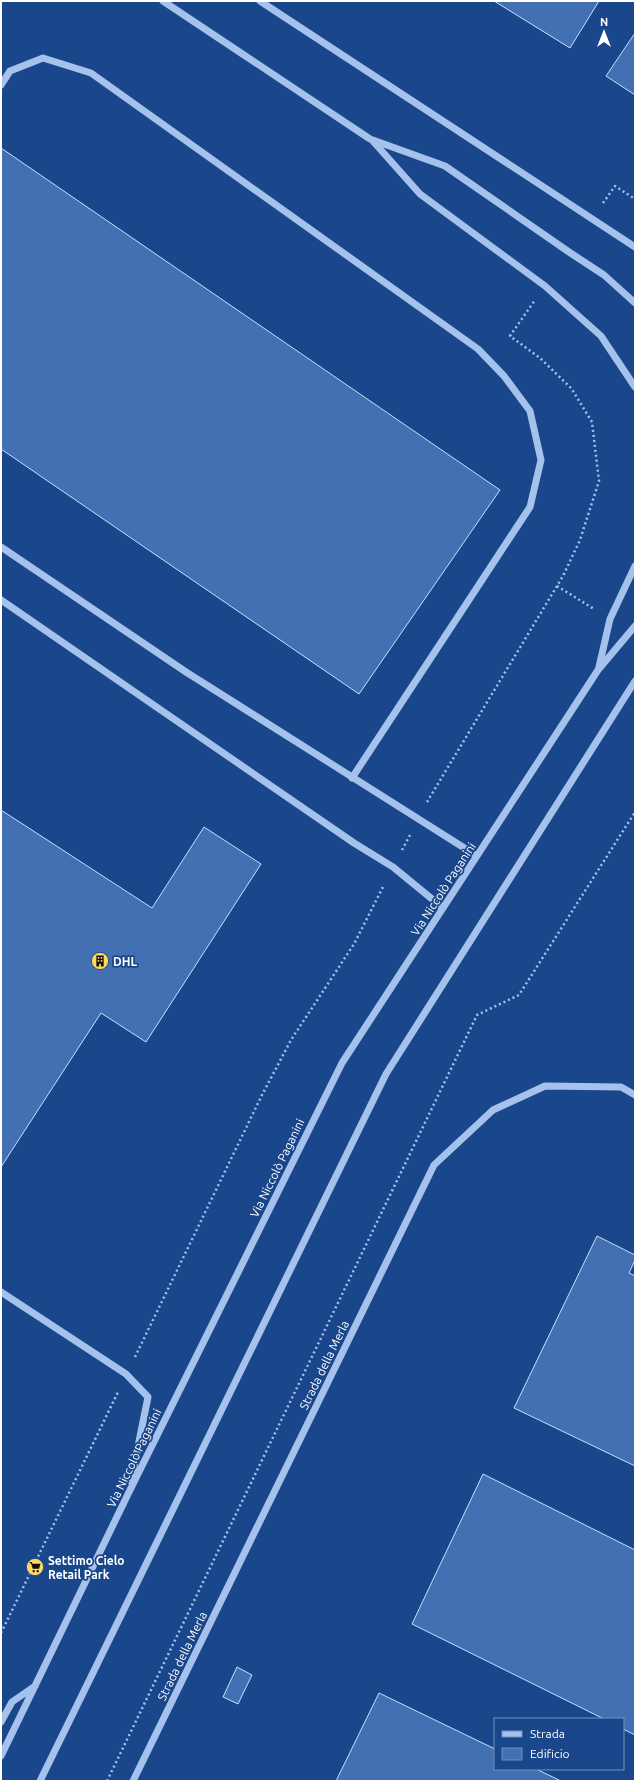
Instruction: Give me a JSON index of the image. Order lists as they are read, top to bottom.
{
  "streets": {
    "street": ["Via Niccolò Paganini", "Strada della Merla"]
  },
  "places": {
    "building": ["DHL"],
    "supermarket": ["Settimo Cielo Retail Park"]
  },
  "legend": ["Strada", "Edificio"],
  "north": "top"
}
